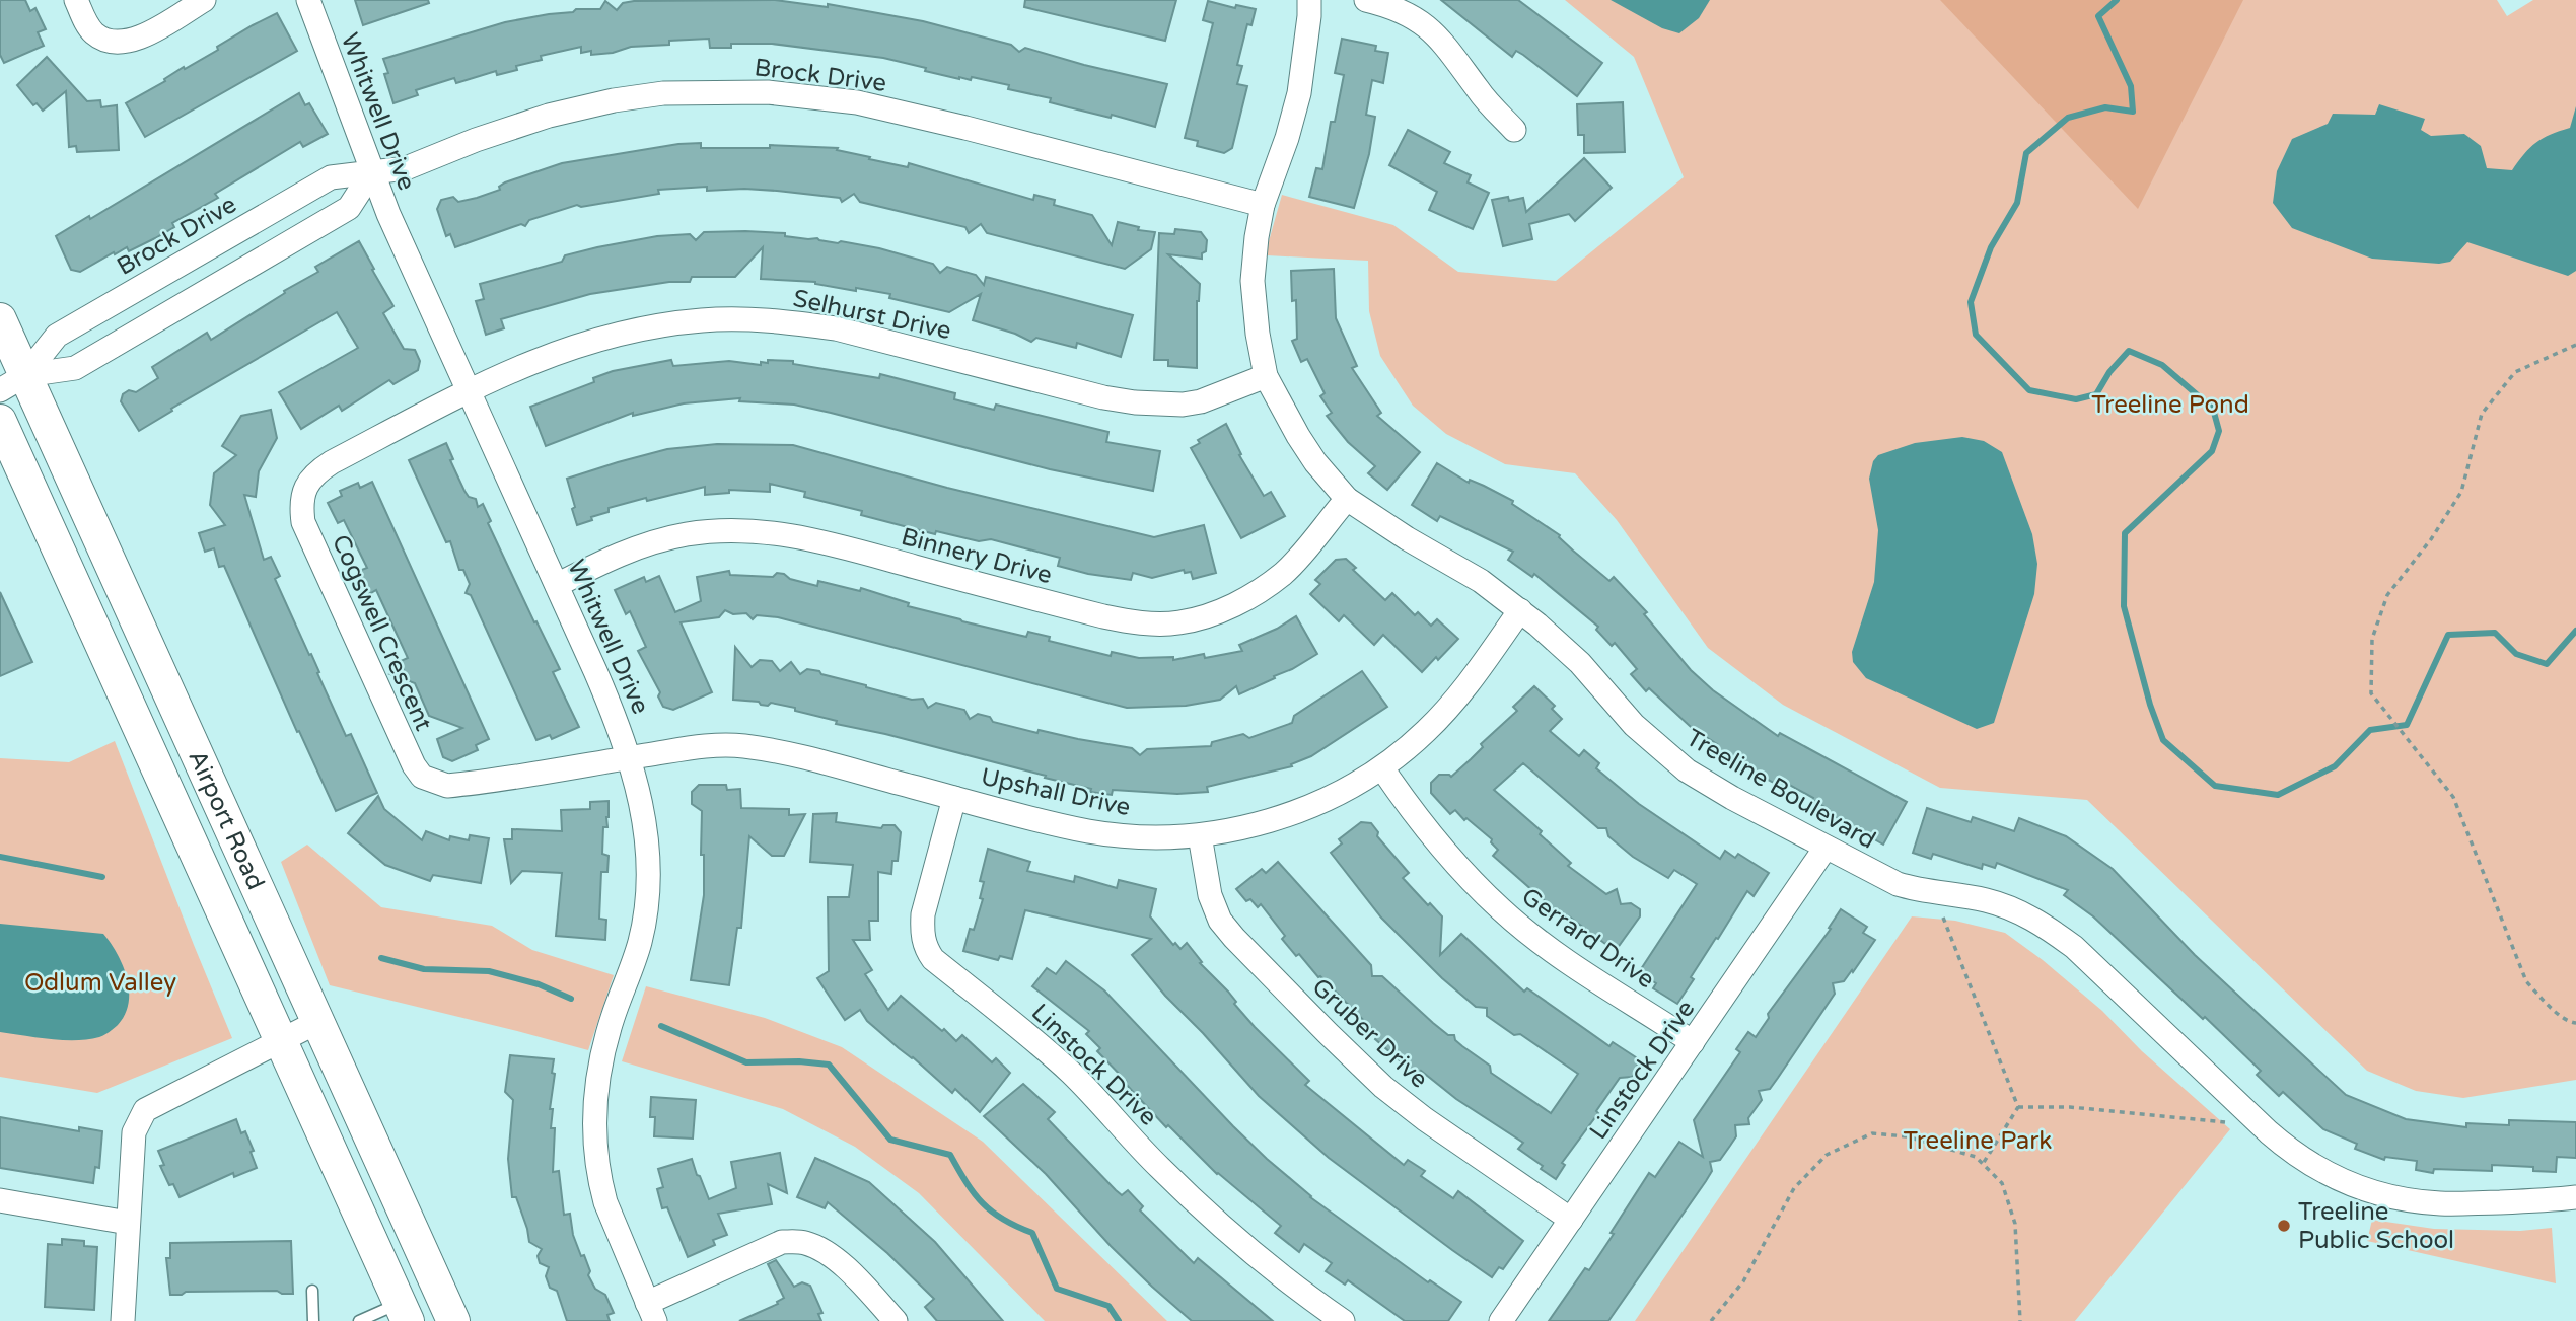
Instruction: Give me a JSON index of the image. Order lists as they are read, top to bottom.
{
  "streets": {
    "main road": ["Airport Road"],
    "street": [
      "Brock Drive",
      "Whitwell Drive",
      "Selhurst Drive",
      "Binnery Drive",
      "Cogswell Crescent",
      "Treeline Boulevard",
      "Upshall Drive",
      "Gerrard Drive",
      "Gruber Drive",
      "Linstock Drive"
    ]
  },
  "crossings": [
    ["Brock Drive", "Whitwell Drive"],
    ["Brock Drive", "Treeline Boulevard"],
    ["Brock Drive", "Airport Road"],
    ["Whitwell Drive", "Selhurst Drive"],
    ["Whitwell Drive", "Binnery Drive"],
    ["Whitwell Drive", "Cogswell Crescent"],
    ["Whitwell Drive", "Upshall Drive"],
    ["Selhurst Drive", "Cogswell Crescent"],
    ["Selhurst Drive", "Treeline Boulevard"],
    ["Binnery Drive", "Treeline Boulevard"],
    ["Cogswell Crescent", "Upshall Drive"],
    ["Treeline Boulevard", "Upshall Drive"],
    ["Treeline Boulevard", "Linstock Drive"],
    ["Upshall Drive", "Gerrard Drive"],
    ["Upshall Drive", "Gruber Drive"],
    ["Upshall Drive", "Linstock Drive"],
    ["Gerrard Drive", "Linstock Drive"],
    ["Gruber Drive", "Linstock Drive"]
  ],
  "parks": ["Treeline Pond", "Odlum Valley", "Treeline Park"],
  "places": ["Treeline Public School"]
}
